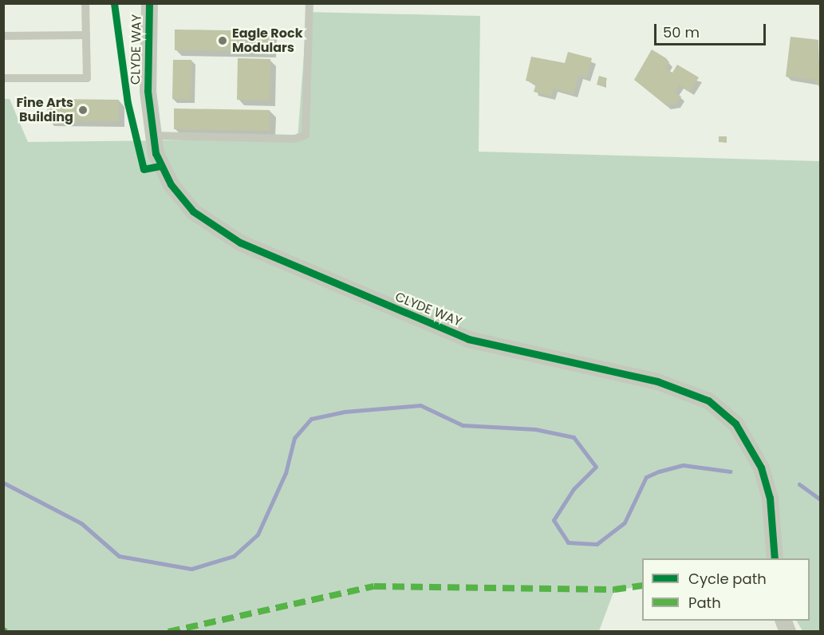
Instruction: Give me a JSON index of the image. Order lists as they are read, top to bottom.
{
  "streets": {
    "street": ["CLYDE WAY"]
  },
  "places": ["Eagle Rock Modulars", "Fine Arts Building"],
  "legend": ["Cycle path", "Path"],
  "scale_bar": "50 m"
}
